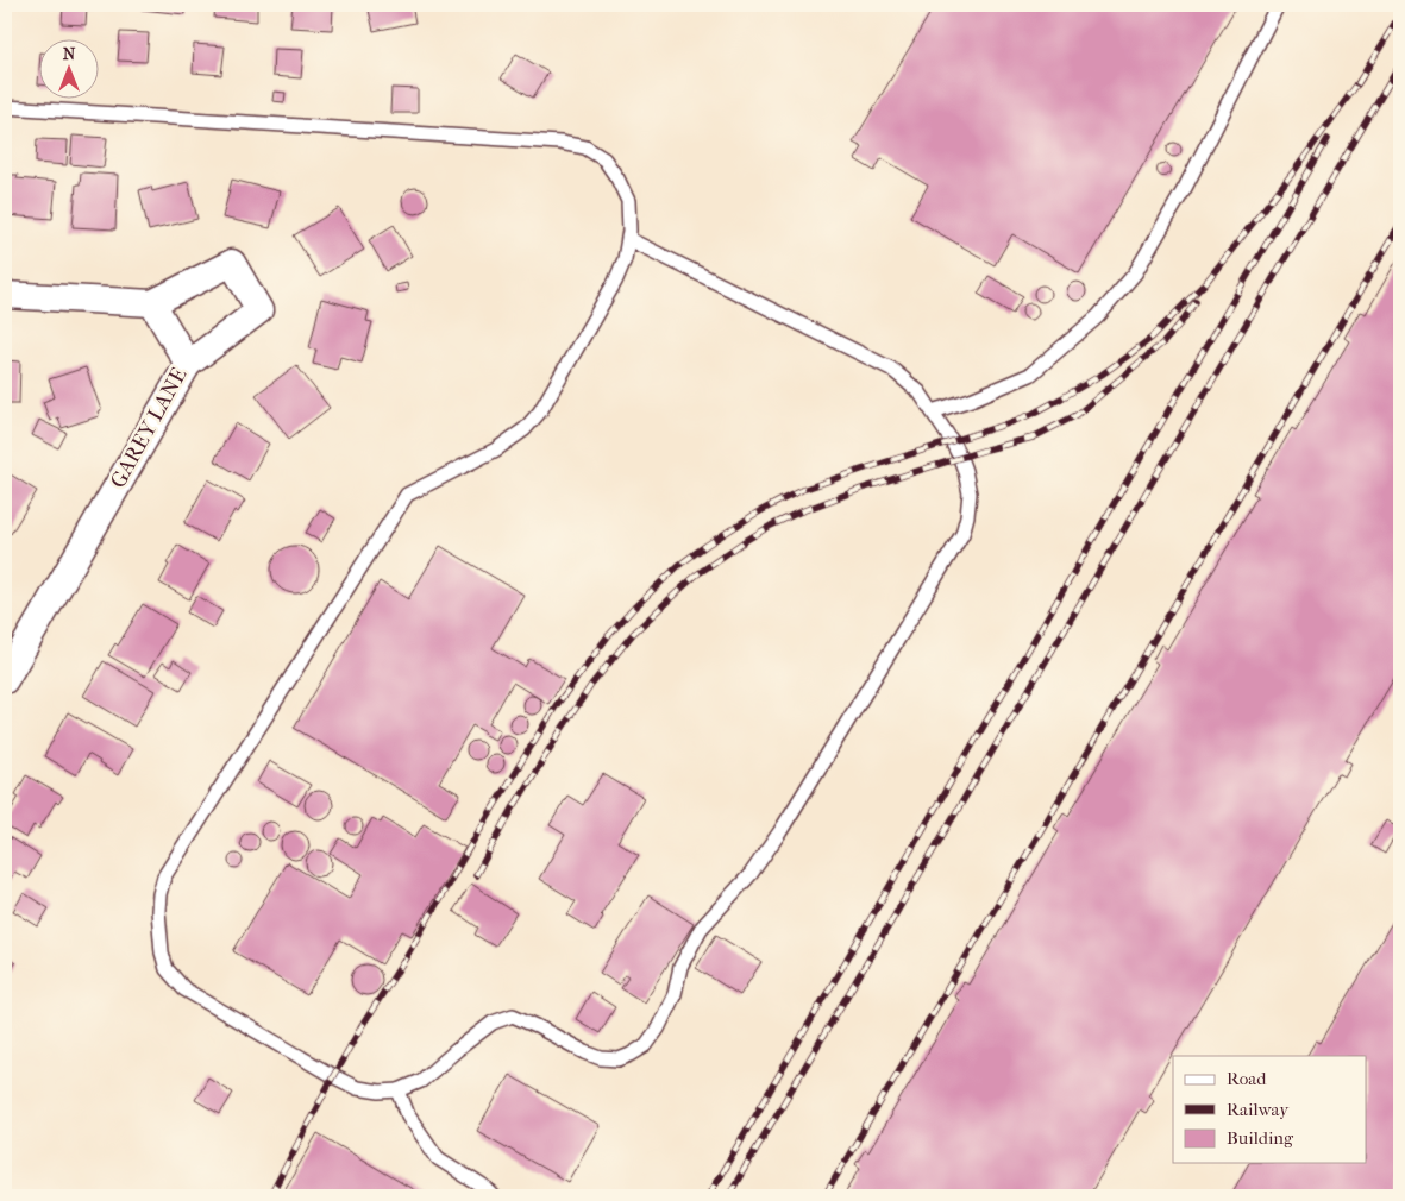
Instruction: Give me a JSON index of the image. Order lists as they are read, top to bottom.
{
  "streets": {
    "street": ["GAREY LANE"]
  },
  "legend": ["Road", "Railway", "Building"],
  "north": "top"
}
